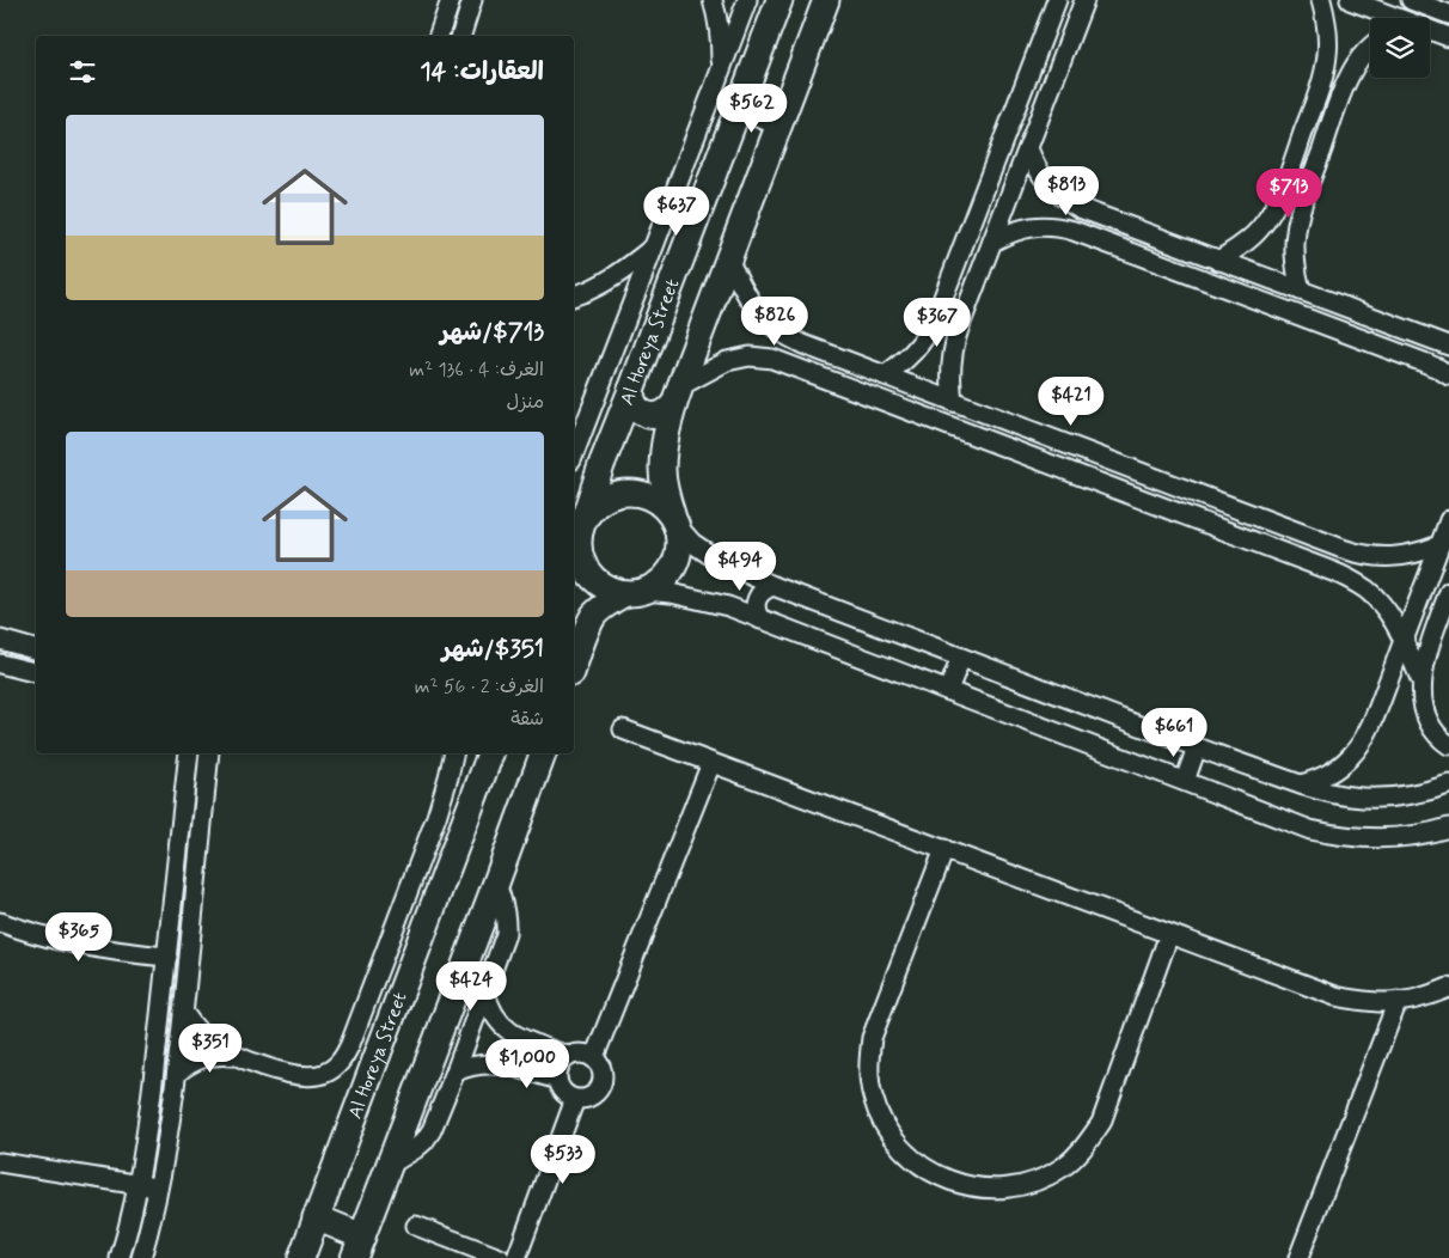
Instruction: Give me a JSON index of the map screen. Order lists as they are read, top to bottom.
{
  "streets": {
    "street": ["Al Horeya Street"]
  },
  "page": {
    "heading": "العقارات: 14",
    "price": [
      "$562",
      "$813",
      "$713",
      "$637",
      "$826",
      "$367",
      "$421",
      "$494",
      "$661",
      "$365",
      "$424",
      "$351",
      "$1,000",
      "$533"
    ],
    "list": [
      {
        "name": "$713/شهر",
        "note": "الغرف: 4 · 136 m² · منزل"
      },
      {
        "name": "$351/شهر",
        "note": "الغرف: 2 · 56 m² · شقة"
      }
    ]
  }
}
